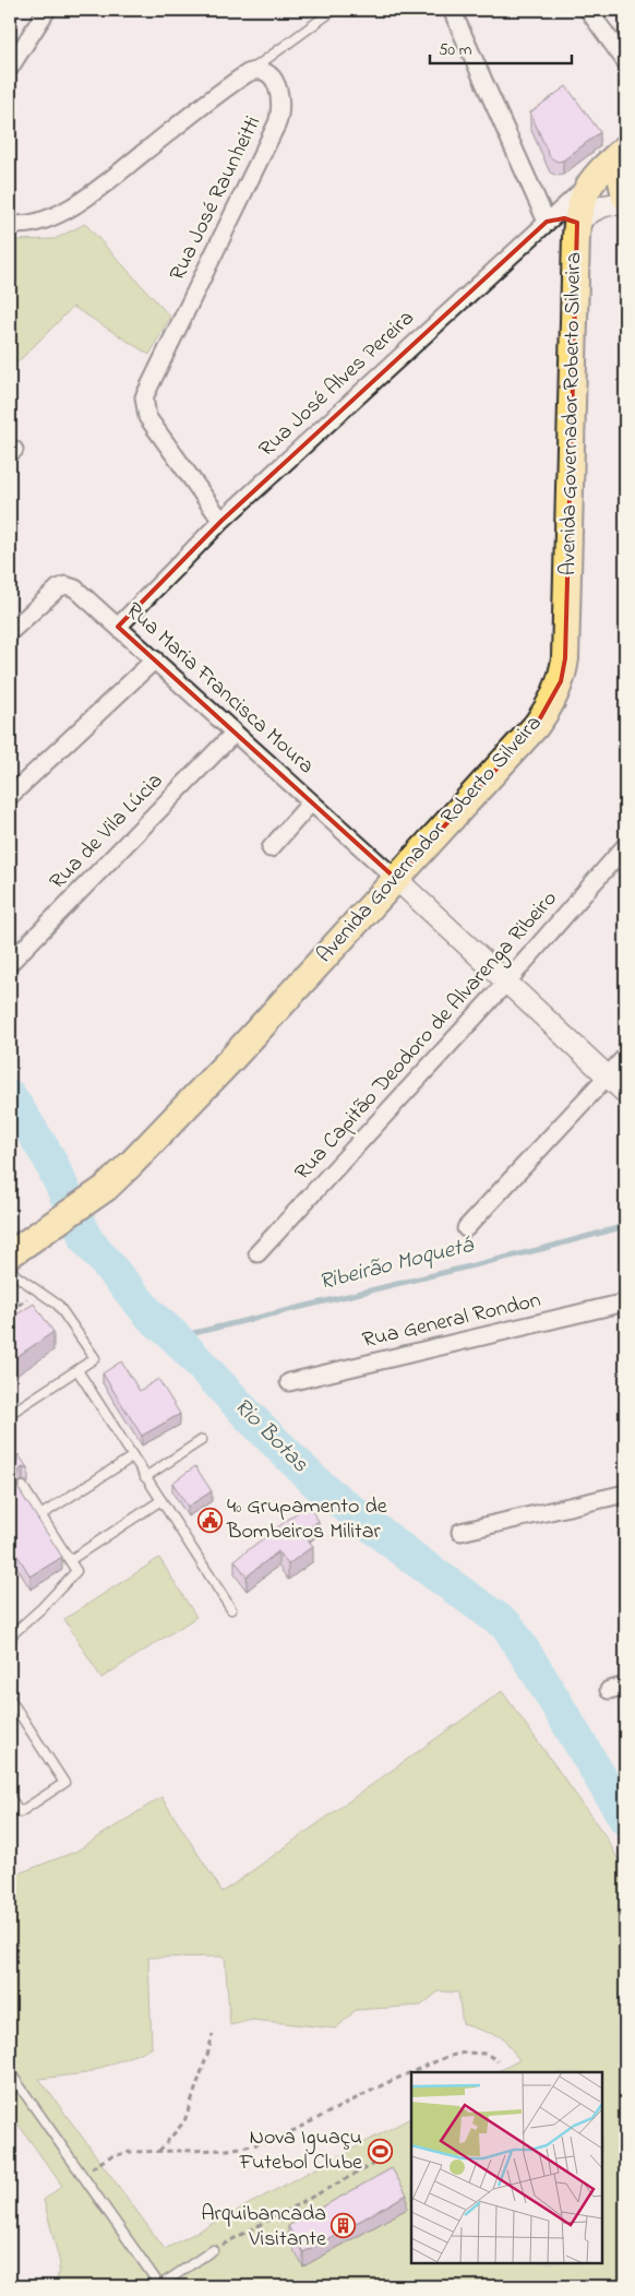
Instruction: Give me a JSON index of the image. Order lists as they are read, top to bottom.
{
  "streets": {
    "main road": ["Avenida Governador Roberto Silveira"],
    "street": [
      "Rua José Raunheitti",
      "Rua José Alves Pereira",
      "Rua Maria Francisca Moura",
      "Rua de Vila Lúcia",
      "Rua Capitão Deodoro de Alvarenga Ribeiro",
      "Rua General Rondon"
    ]
  },
  "crossings": [
    ["Rua José Raunheitti", "Rua José Alves Pereira"],
    ["Rua José Alves Pereira", "Avenida Governador Roberto Silveira"],
    ["Rua José Alves Pereira", "Rua Maria Francisca Moura"],
    ["Avenida Governador Roberto Silveira", "Rua Maria Francisca Moura"],
    ["Rua Maria Francisca Moura", "Rua de Vila Lúcia"]
  ],
  "water": ["Ribeirão Moquetá", "Rio Botas"],
  "places": {
    "public building": ["4º Grupamento de Bombeiros Militar"],
    "sports": ["Nova Iguaçu Futebol Clube"],
    "building": ["Arquibancada Visitante"]
  },
  "scale_bar": "50 m"
}
